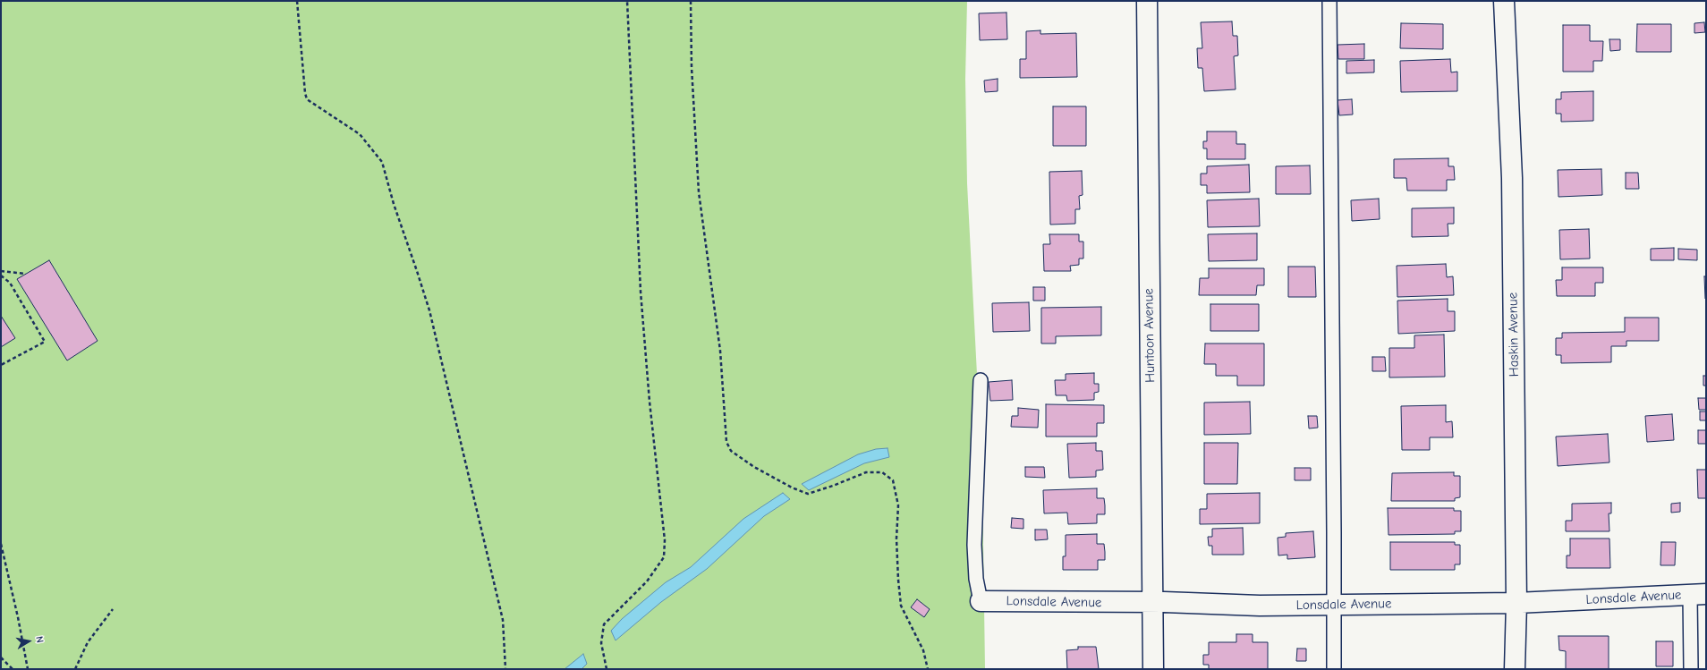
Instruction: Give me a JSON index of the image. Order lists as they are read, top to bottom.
{
  "streets": {
    "street": ["Haskin Avenue", "Huntoon Avenue", "Lonsdale Avenue"]
  },
  "crossings": [
    ["Haskin Avenue", "Lonsdale Avenue"],
    ["Huntoon Avenue", "Lonsdale Avenue"]
  ],
  "north": "right"
}
